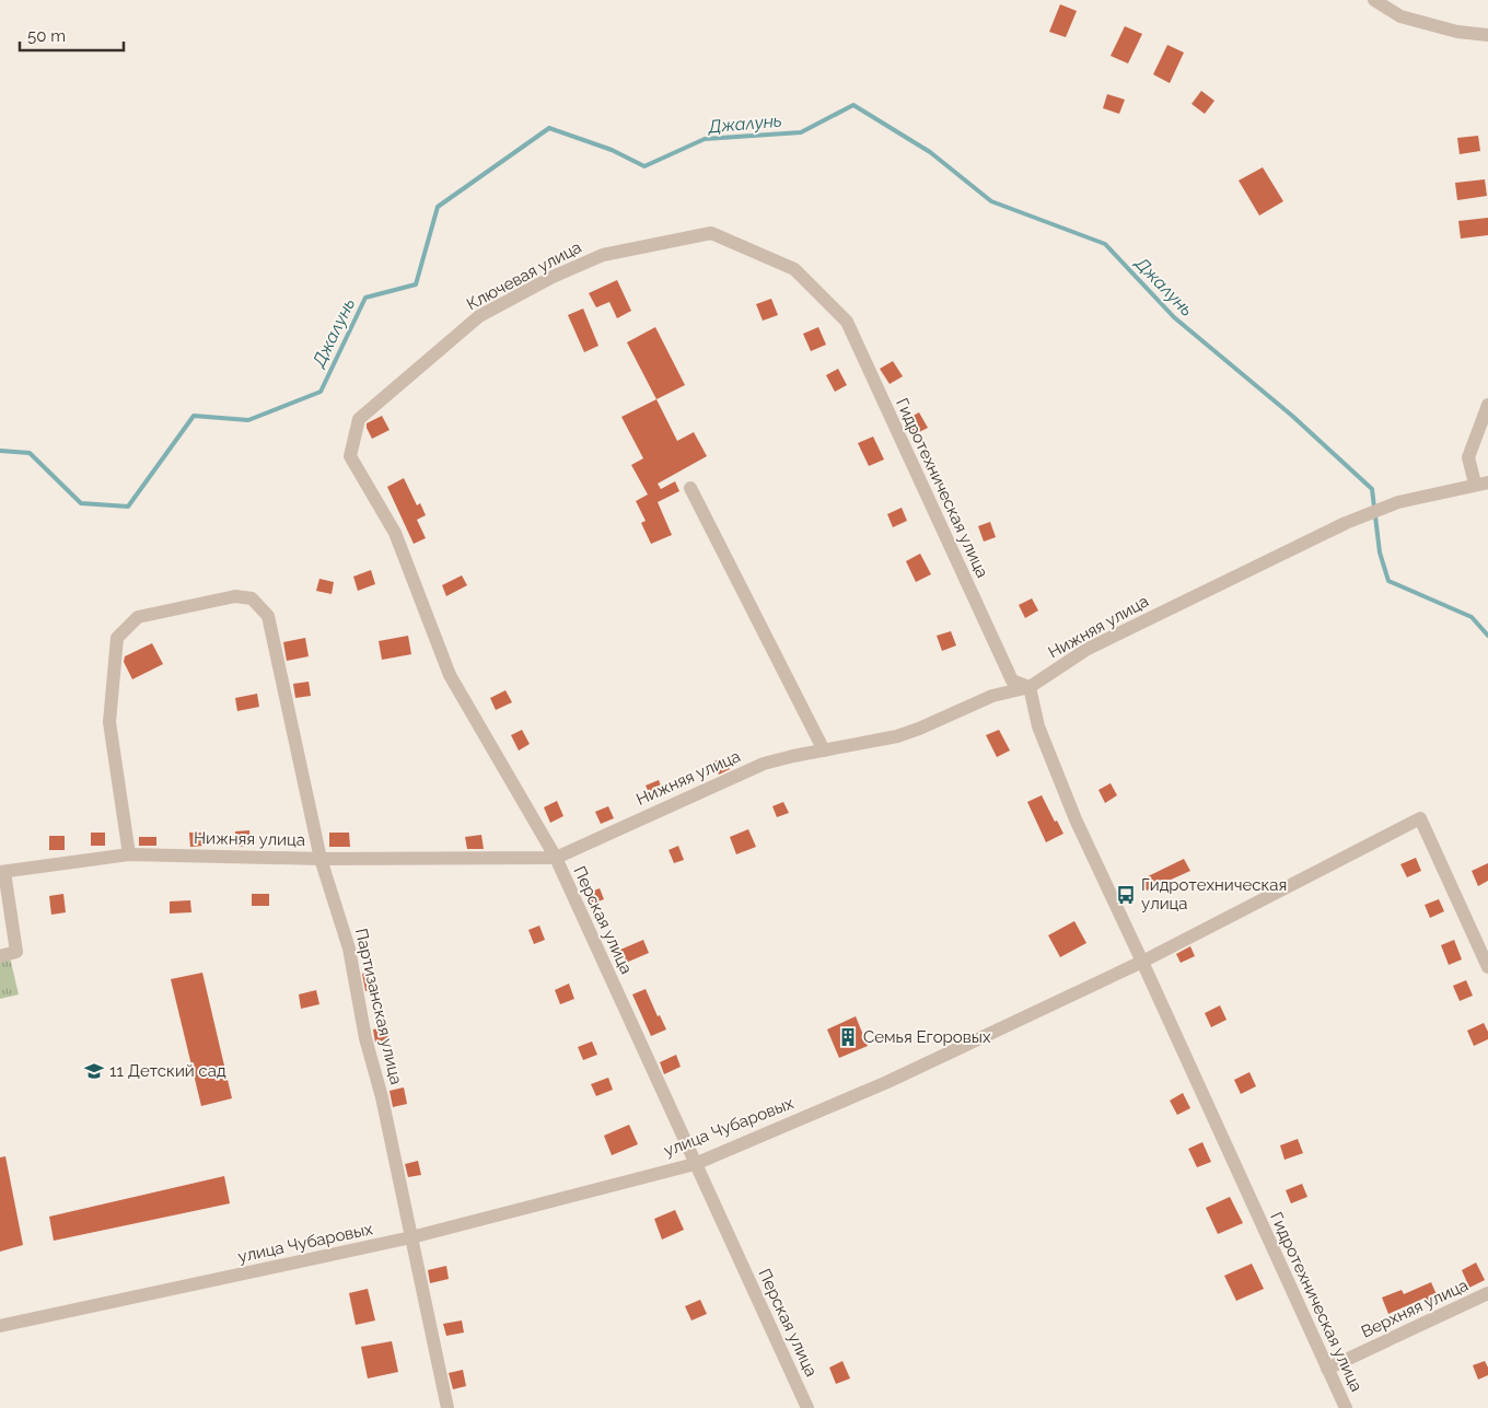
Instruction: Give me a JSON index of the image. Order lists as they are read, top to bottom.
{
  "streets": {
    "street": [
      "Ключевая улица",
      "Гидротехническая улица",
      "Нижняя улица",
      "Перская улица",
      "Партизанская улица",
      "улица Чубаровых",
      "Верхняя улица"
    ]
  },
  "crossings": [
    ["Ключевая улица", "Гидротехническая улица"],
    ["Ключевая улица", "Перская улица"],
    ["Гидротехническая улица", "Нижняя улица"],
    ["Гидротехническая улица", "улица Чубаровых"],
    ["Гидротехническая улица", "Верхняя улица"],
    ["Нижняя улица", "Перская улица"],
    ["Нижняя улица", "Партизанская улица"],
    ["Перская улица", "улица Чубаровых"],
    ["Партизанская улица", "улица Чубаровых"]
  ],
  "water": ["Джалунь"],
  "places": {
    "bus stop": ["Гидротехническая улица"],
    "building": ["Семья Егоровых"],
    "school or university": ["11 Детский сад"]
  },
  "scale_bar": "50 m"
}
